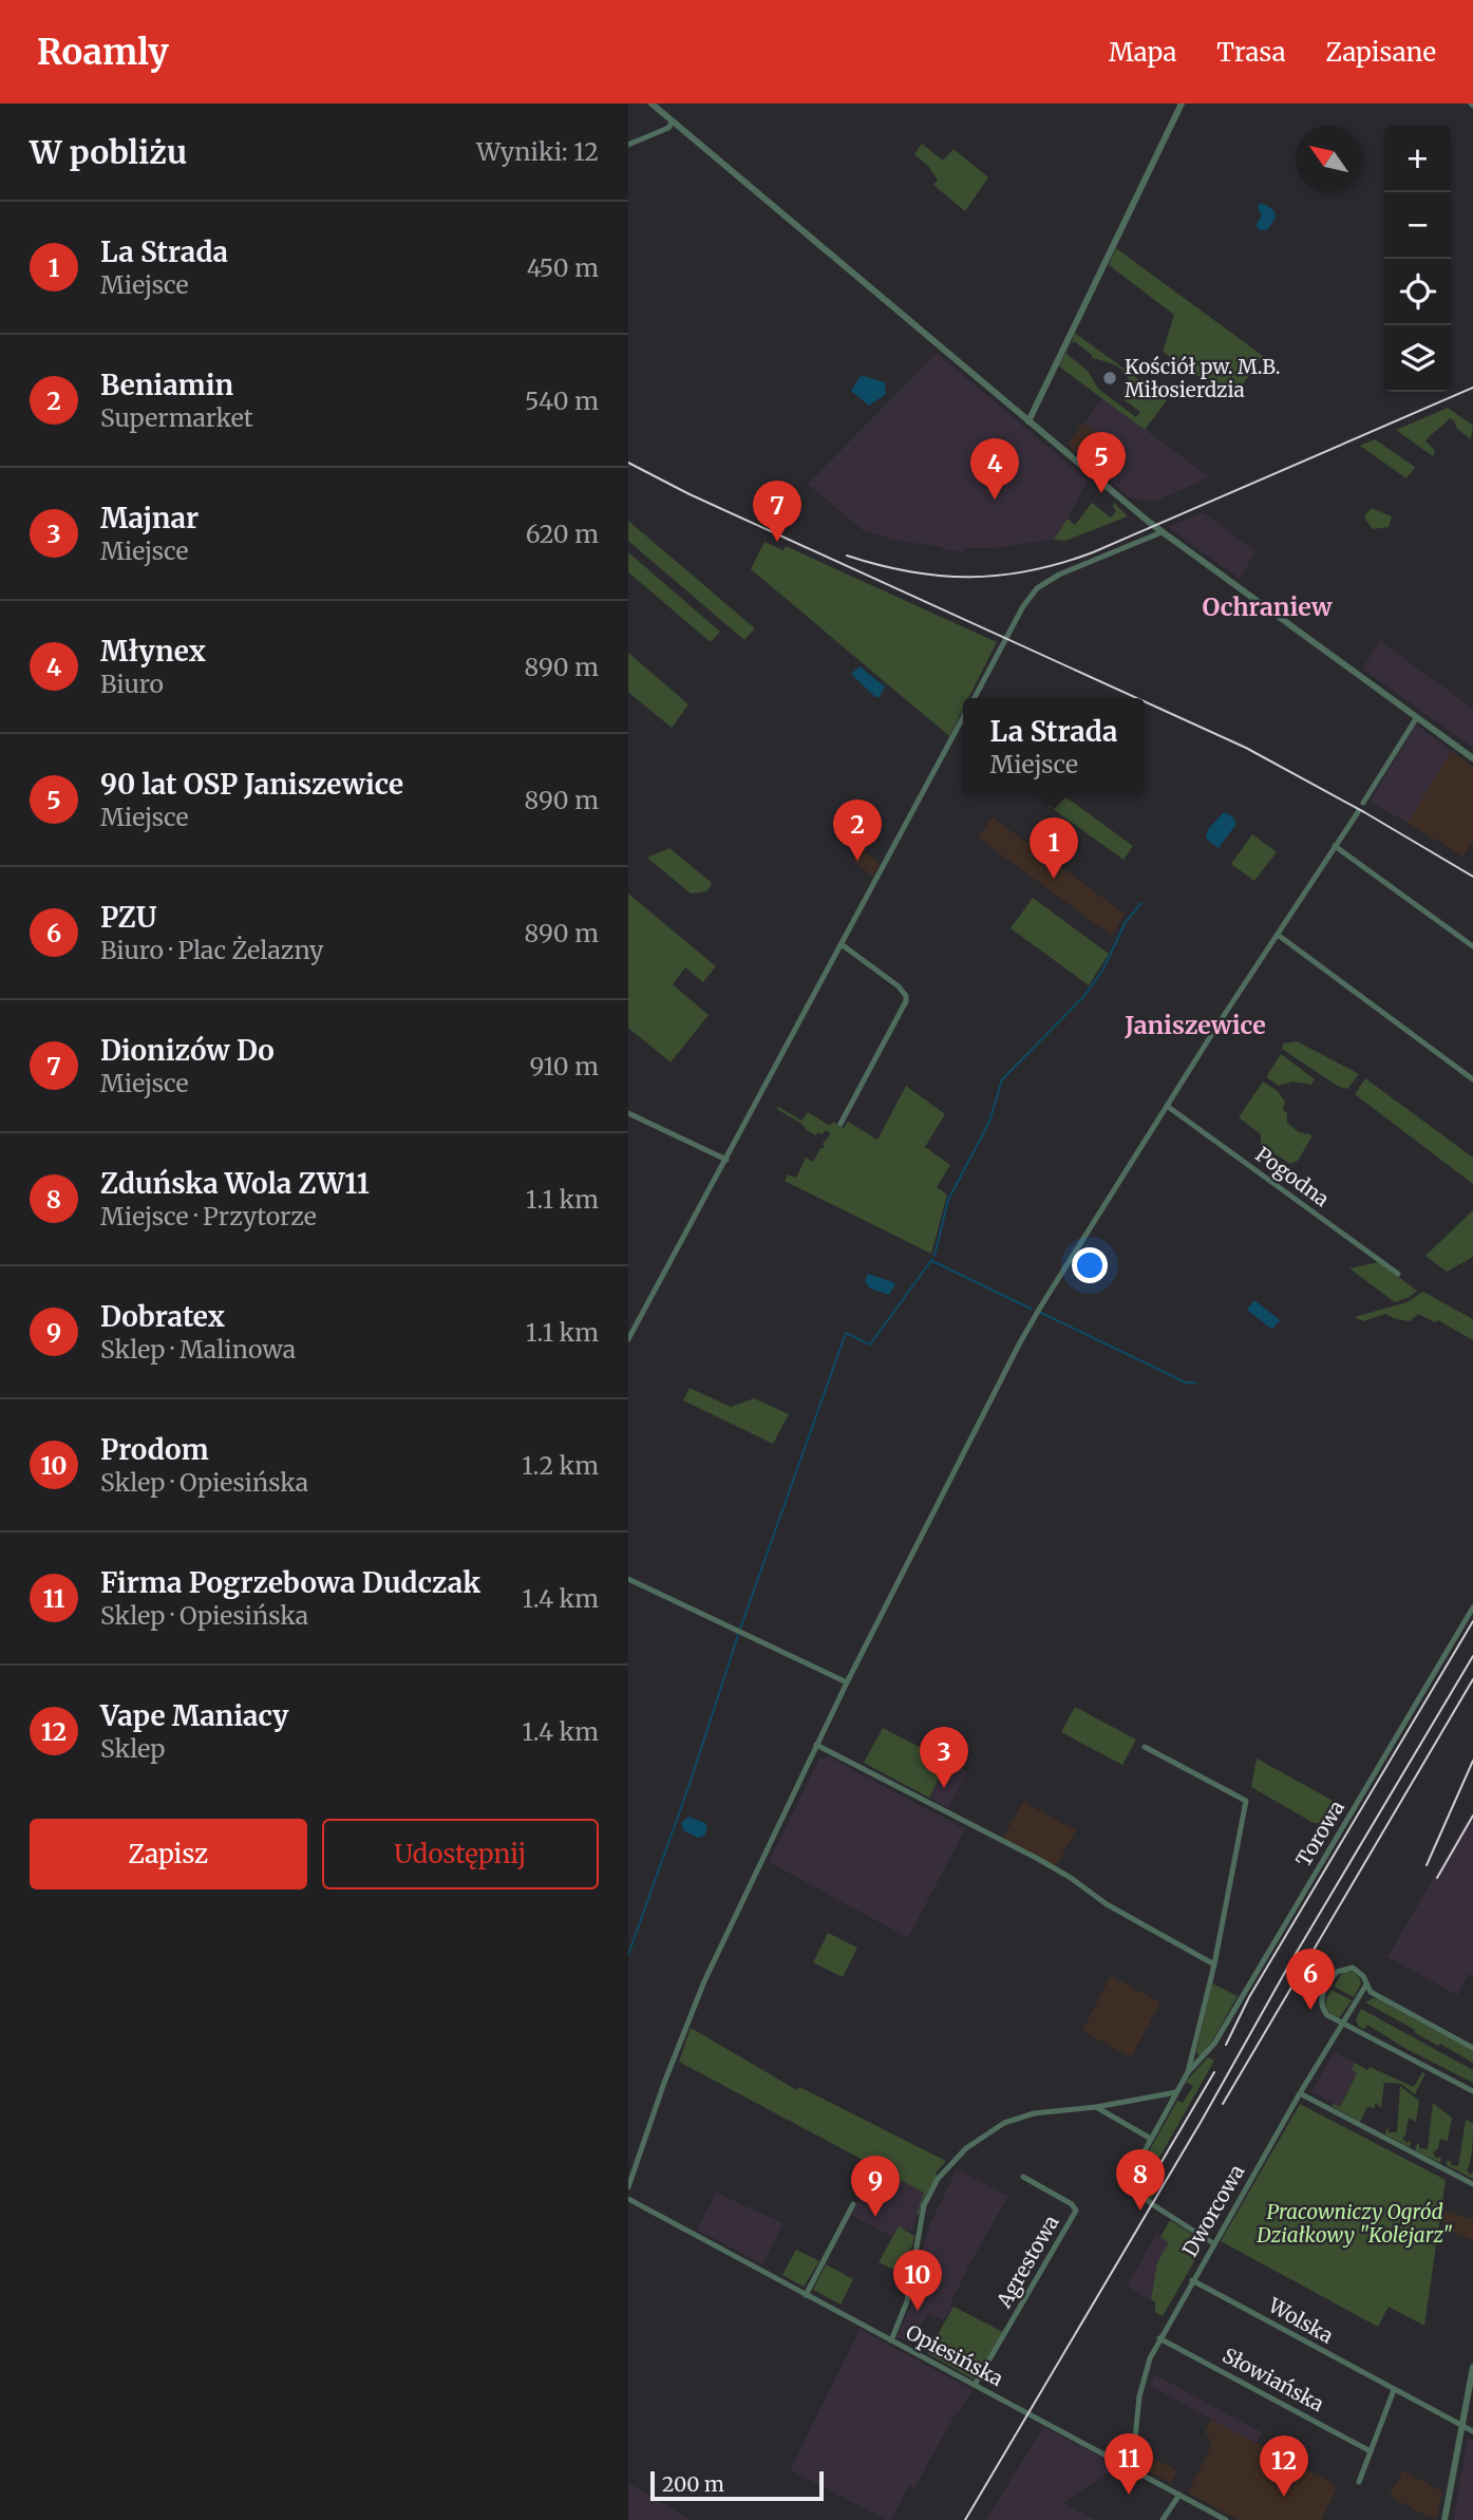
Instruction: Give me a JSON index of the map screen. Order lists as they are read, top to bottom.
{
  "streets": {
    "street": [
      "Pogodna",
      "Torowa",
      "Dworcowa",
      "Agrestowa",
      "Wolska",
      "Opiesińska",
      "Słowiańska"
    ]
  },
  "crossings": [
    ["Dworcowa", "Wolska"],
    ["Dworcowa", "Opiesińska"],
    ["Dworcowa", "Słowiańska"],
    ["Agrestowa", "Opiesińska"]
  ],
  "districts": ["Ochraniew", "Janiszewice"],
  "parks": ["Pracowniczy Ogród Działkowy \"Kolejarz\""],
  "places": ["Kościół pw. M.B. Miłosierdzia"],
  "scale_bar": "200 m",
  "north": "top left",
  "page": {
    "header": "Roamly",
    "nav": ["Mapa", "Trasa", "Zapisane"],
    "heading": ["W pobliżu", "Wyniki: 12"],
    "map_buttons": ["+", "−"],
    "list": [
      {
        "mark": "1",
        "name": "La Strada",
        "note": "Miejsce",
        "value": "450 m"
      },
      {
        "mark": "2",
        "name": "Beniamin",
        "note": "Supermarket",
        "value": "540 m"
      },
      {
        "mark": "3",
        "name": "Majnar",
        "note": "Miejsce",
        "value": "620 m"
      },
      {
        "mark": "4",
        "name": "Młynex",
        "note": "Biuro",
        "value": "890 m"
      },
      {
        "mark": "5",
        "name": "90 lat OSP Janiszewice",
        "note": "Miejsce",
        "value": "890 m"
      },
      {
        "mark": "6",
        "name": "PZU",
        "note": "Biuro · Plac Żelazny",
        "value": "890 m"
      },
      {
        "mark": "7",
        "name": "Dionizów Do",
        "note": "Miejsce",
        "value": "910 m"
      },
      {
        "mark": "8",
        "name": "Zduńska Wola ZW11",
        "note": "Miejsce · Przytorze",
        "value": "1.1 km"
      },
      {
        "mark": "9",
        "name": "Dobratex",
        "note": "Sklep · Malinowa",
        "value": "1.1 km"
      },
      {
        "mark": "10",
        "name": "Prodom",
        "note": "Sklep · Opiesińska",
        "value": "1.2 km"
      },
      {
        "mark": "11",
        "name": "Firma Pogrzebowa Dudczak",
        "note": "Sklep · Opiesińska",
        "value": "1.4 km"
      },
      {
        "mark": "12",
        "name": "Vape Maniacy",
        "note": "Sklep",
        "value": "1.4 km"
      }
    ],
    "pins": [
      "5",
      "4",
      "7",
      "2",
      "1",
      "3",
      "6",
      "8",
      "9",
      "10",
      "11",
      "12"
    ],
    "popup": ["La Strada", "Miejsce"],
    "buttons": ["Zapisz", "Udostępnij"],
    "scale": "200 m"
  }
}
